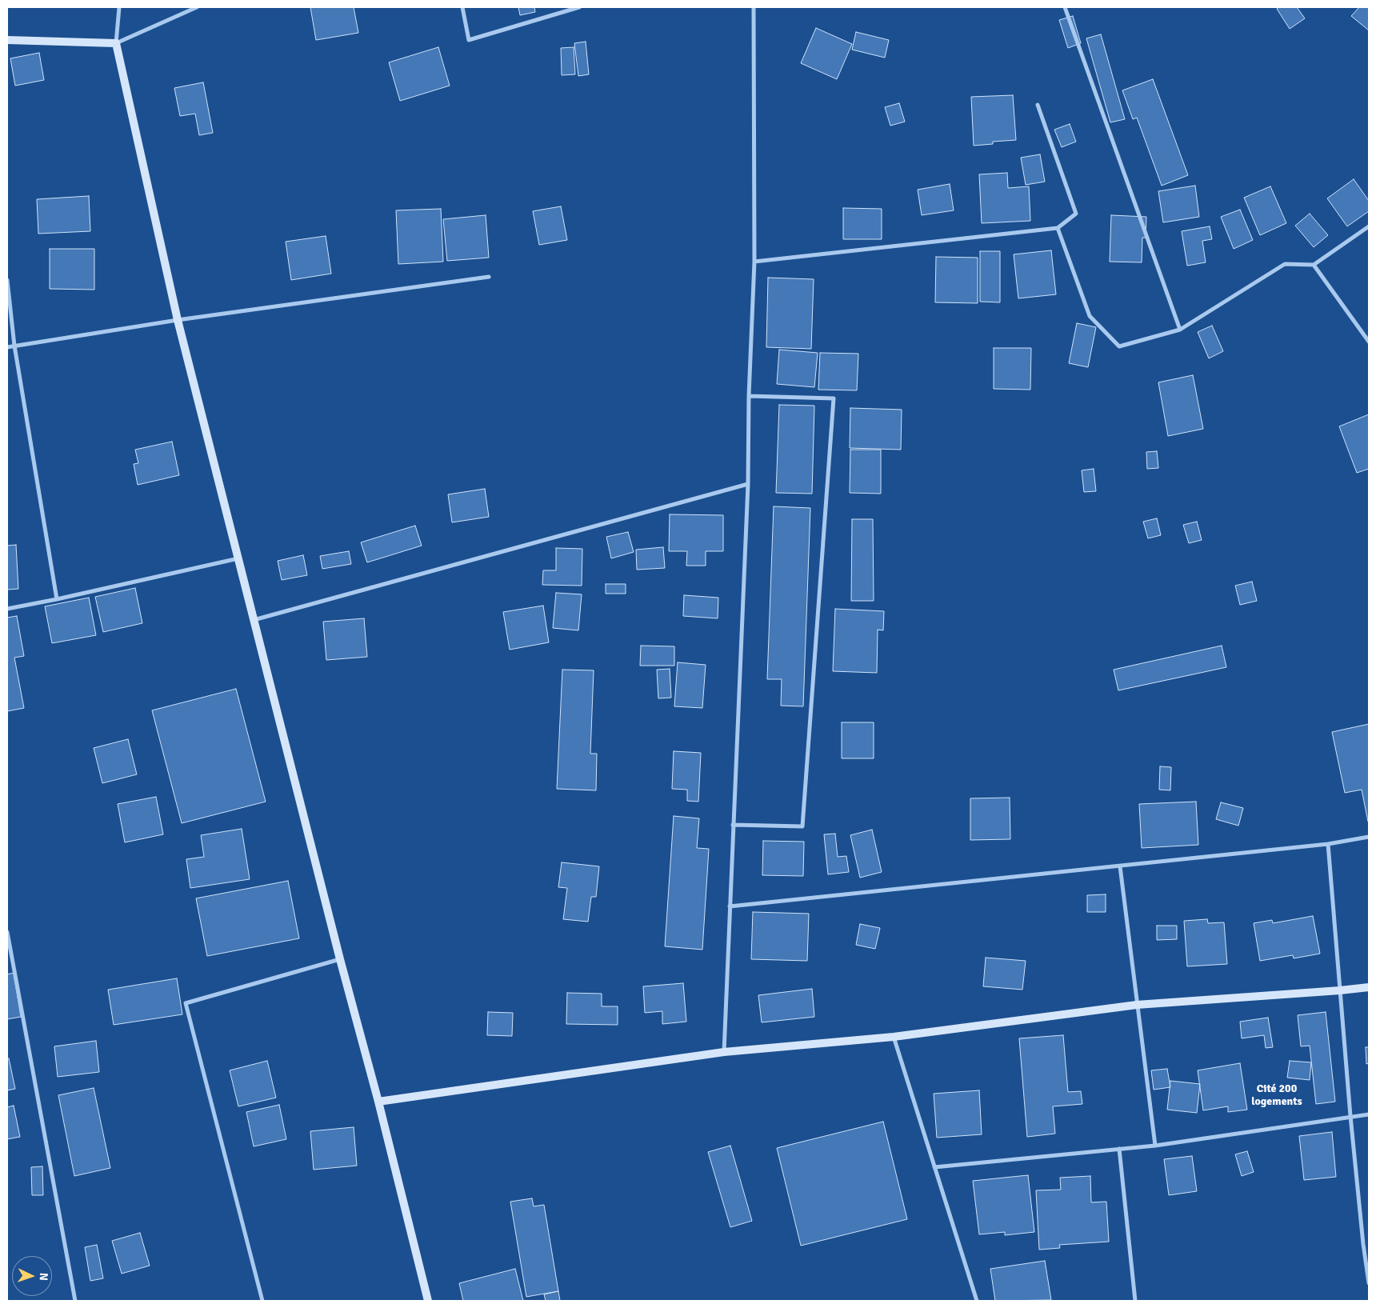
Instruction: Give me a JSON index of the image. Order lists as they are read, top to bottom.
{
  "districts": ["Cité 200 logements"],
  "north": "right"
}
